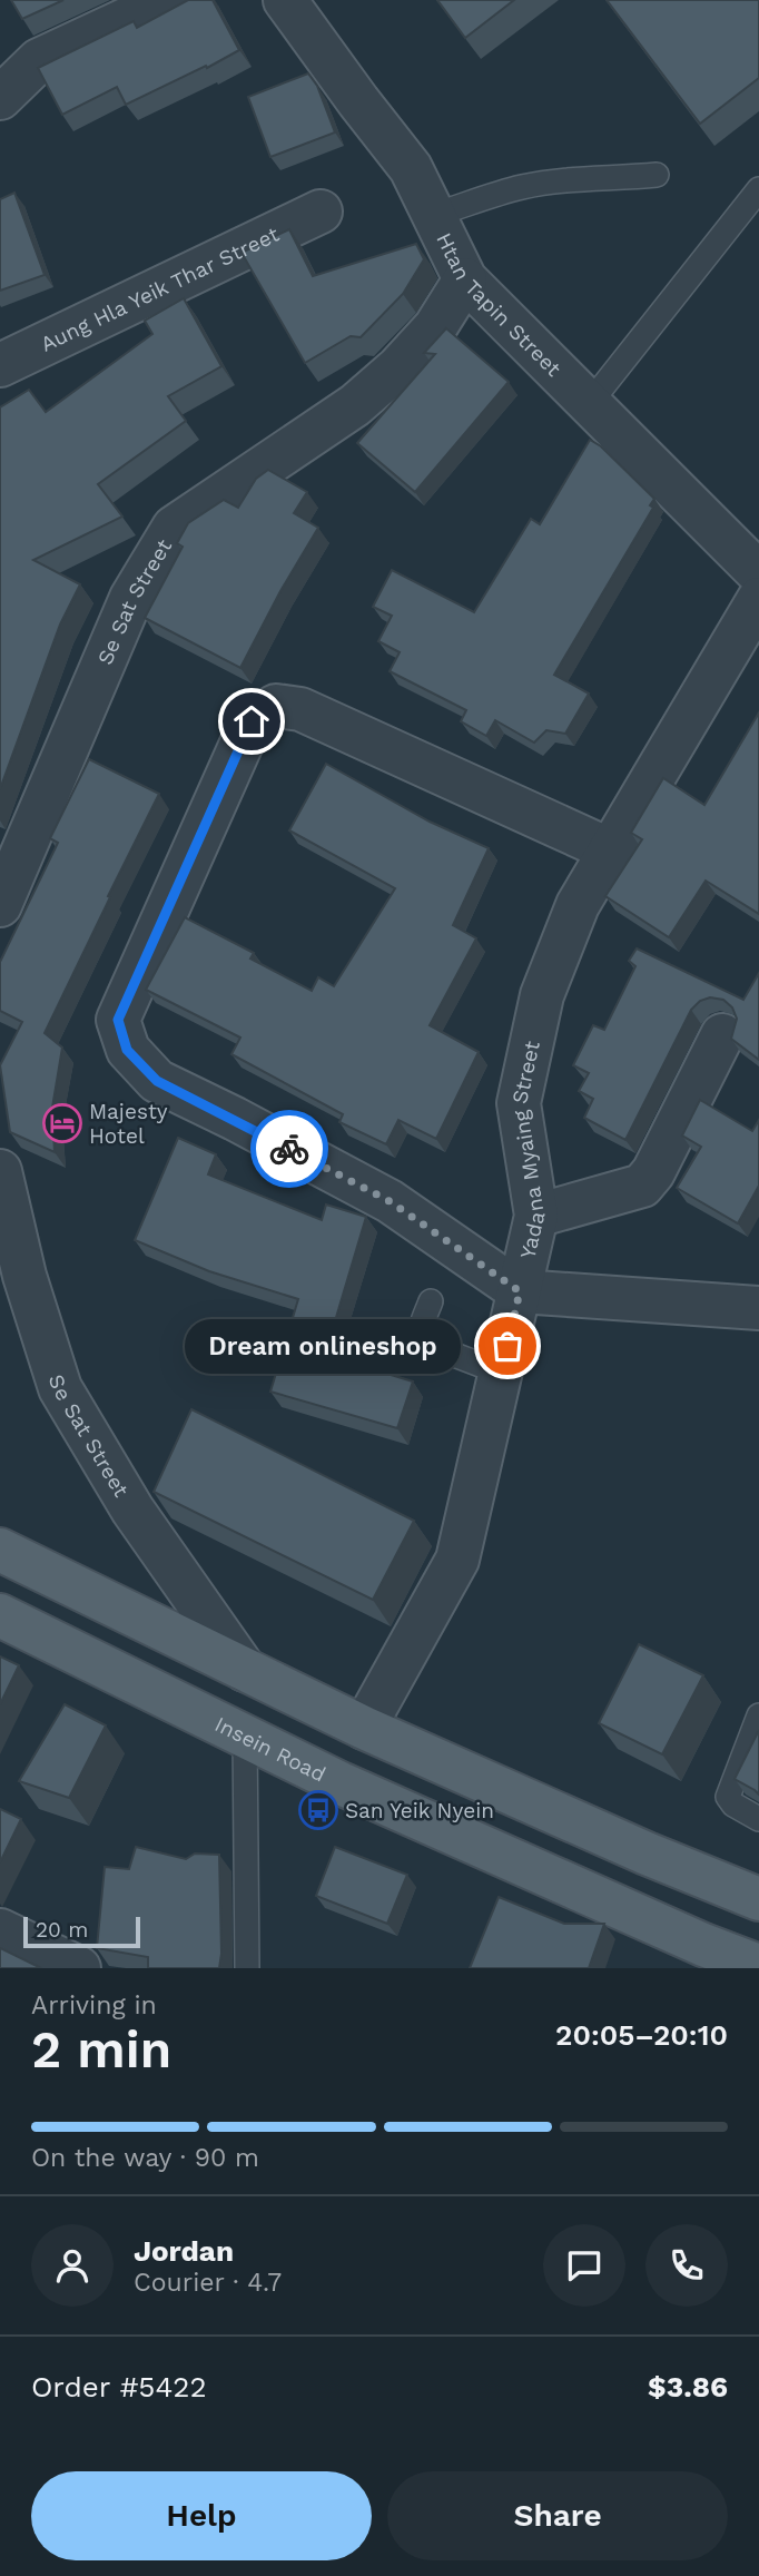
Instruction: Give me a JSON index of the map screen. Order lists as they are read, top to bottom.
{
  "streets": {
    "main road": ["Insein Road"],
    "street": [
      "Aung Hla Yeik Thar Street",
      "Htan Tapin Street",
      "Se Sat Street",
      "Yadana Myaing Street"
    ]
  },
  "crossings": [
    ["Htan Tapin Street", "Se Sat Street"]
  ],
  "places": {
    "hotel": ["Majesty Hotel"],
    "other": ["Dream onlineshop"],
    "bus stop": ["San Yeik Nyein"]
  },
  "scale_bar": "20 m",
  "page": {
    "bubble": "Dream onlineshop",
    "scale": "20 m",
    "heading": ["2 min", "Arriving in", "20:05–20:10"],
    "panel": [
      "Jordan",
      "Courier · 4.7",
      "Order #5422",
      "$3.86"
    ],
    "bar": "On the way · 90 m",
    "buttons": ["Help", "Share"]
  }
}
